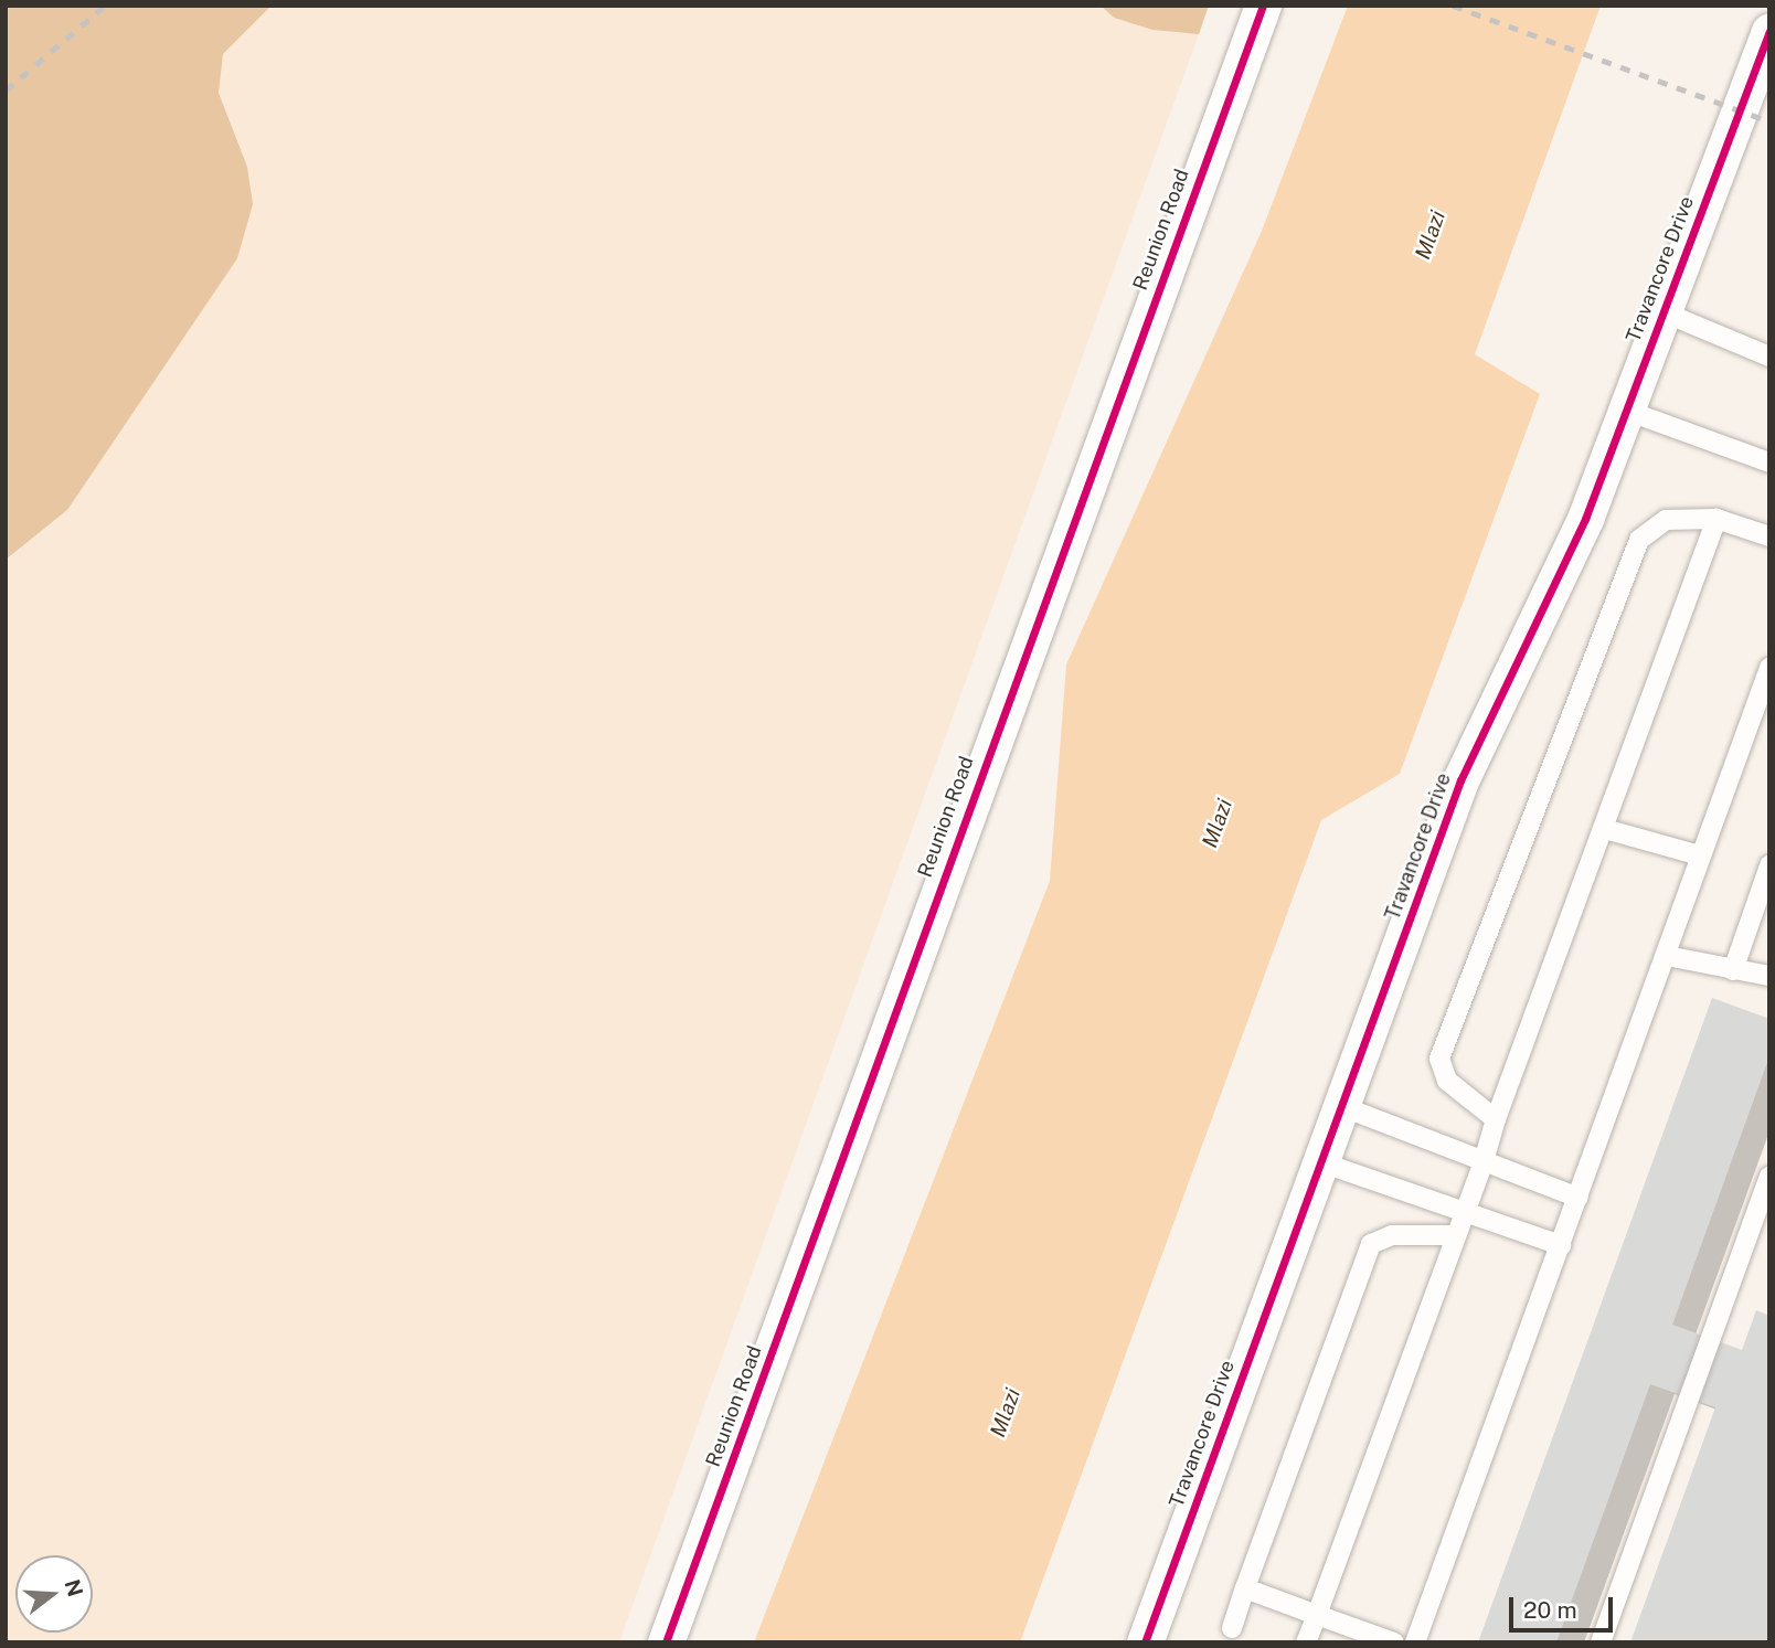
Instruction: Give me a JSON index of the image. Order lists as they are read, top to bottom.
{
  "streets": {
    "street": ["Reunion Road", "Travancore Drive"]
  },
  "water": ["Mlazi"],
  "scale_bar": "20 m",
  "north": "right"
}
